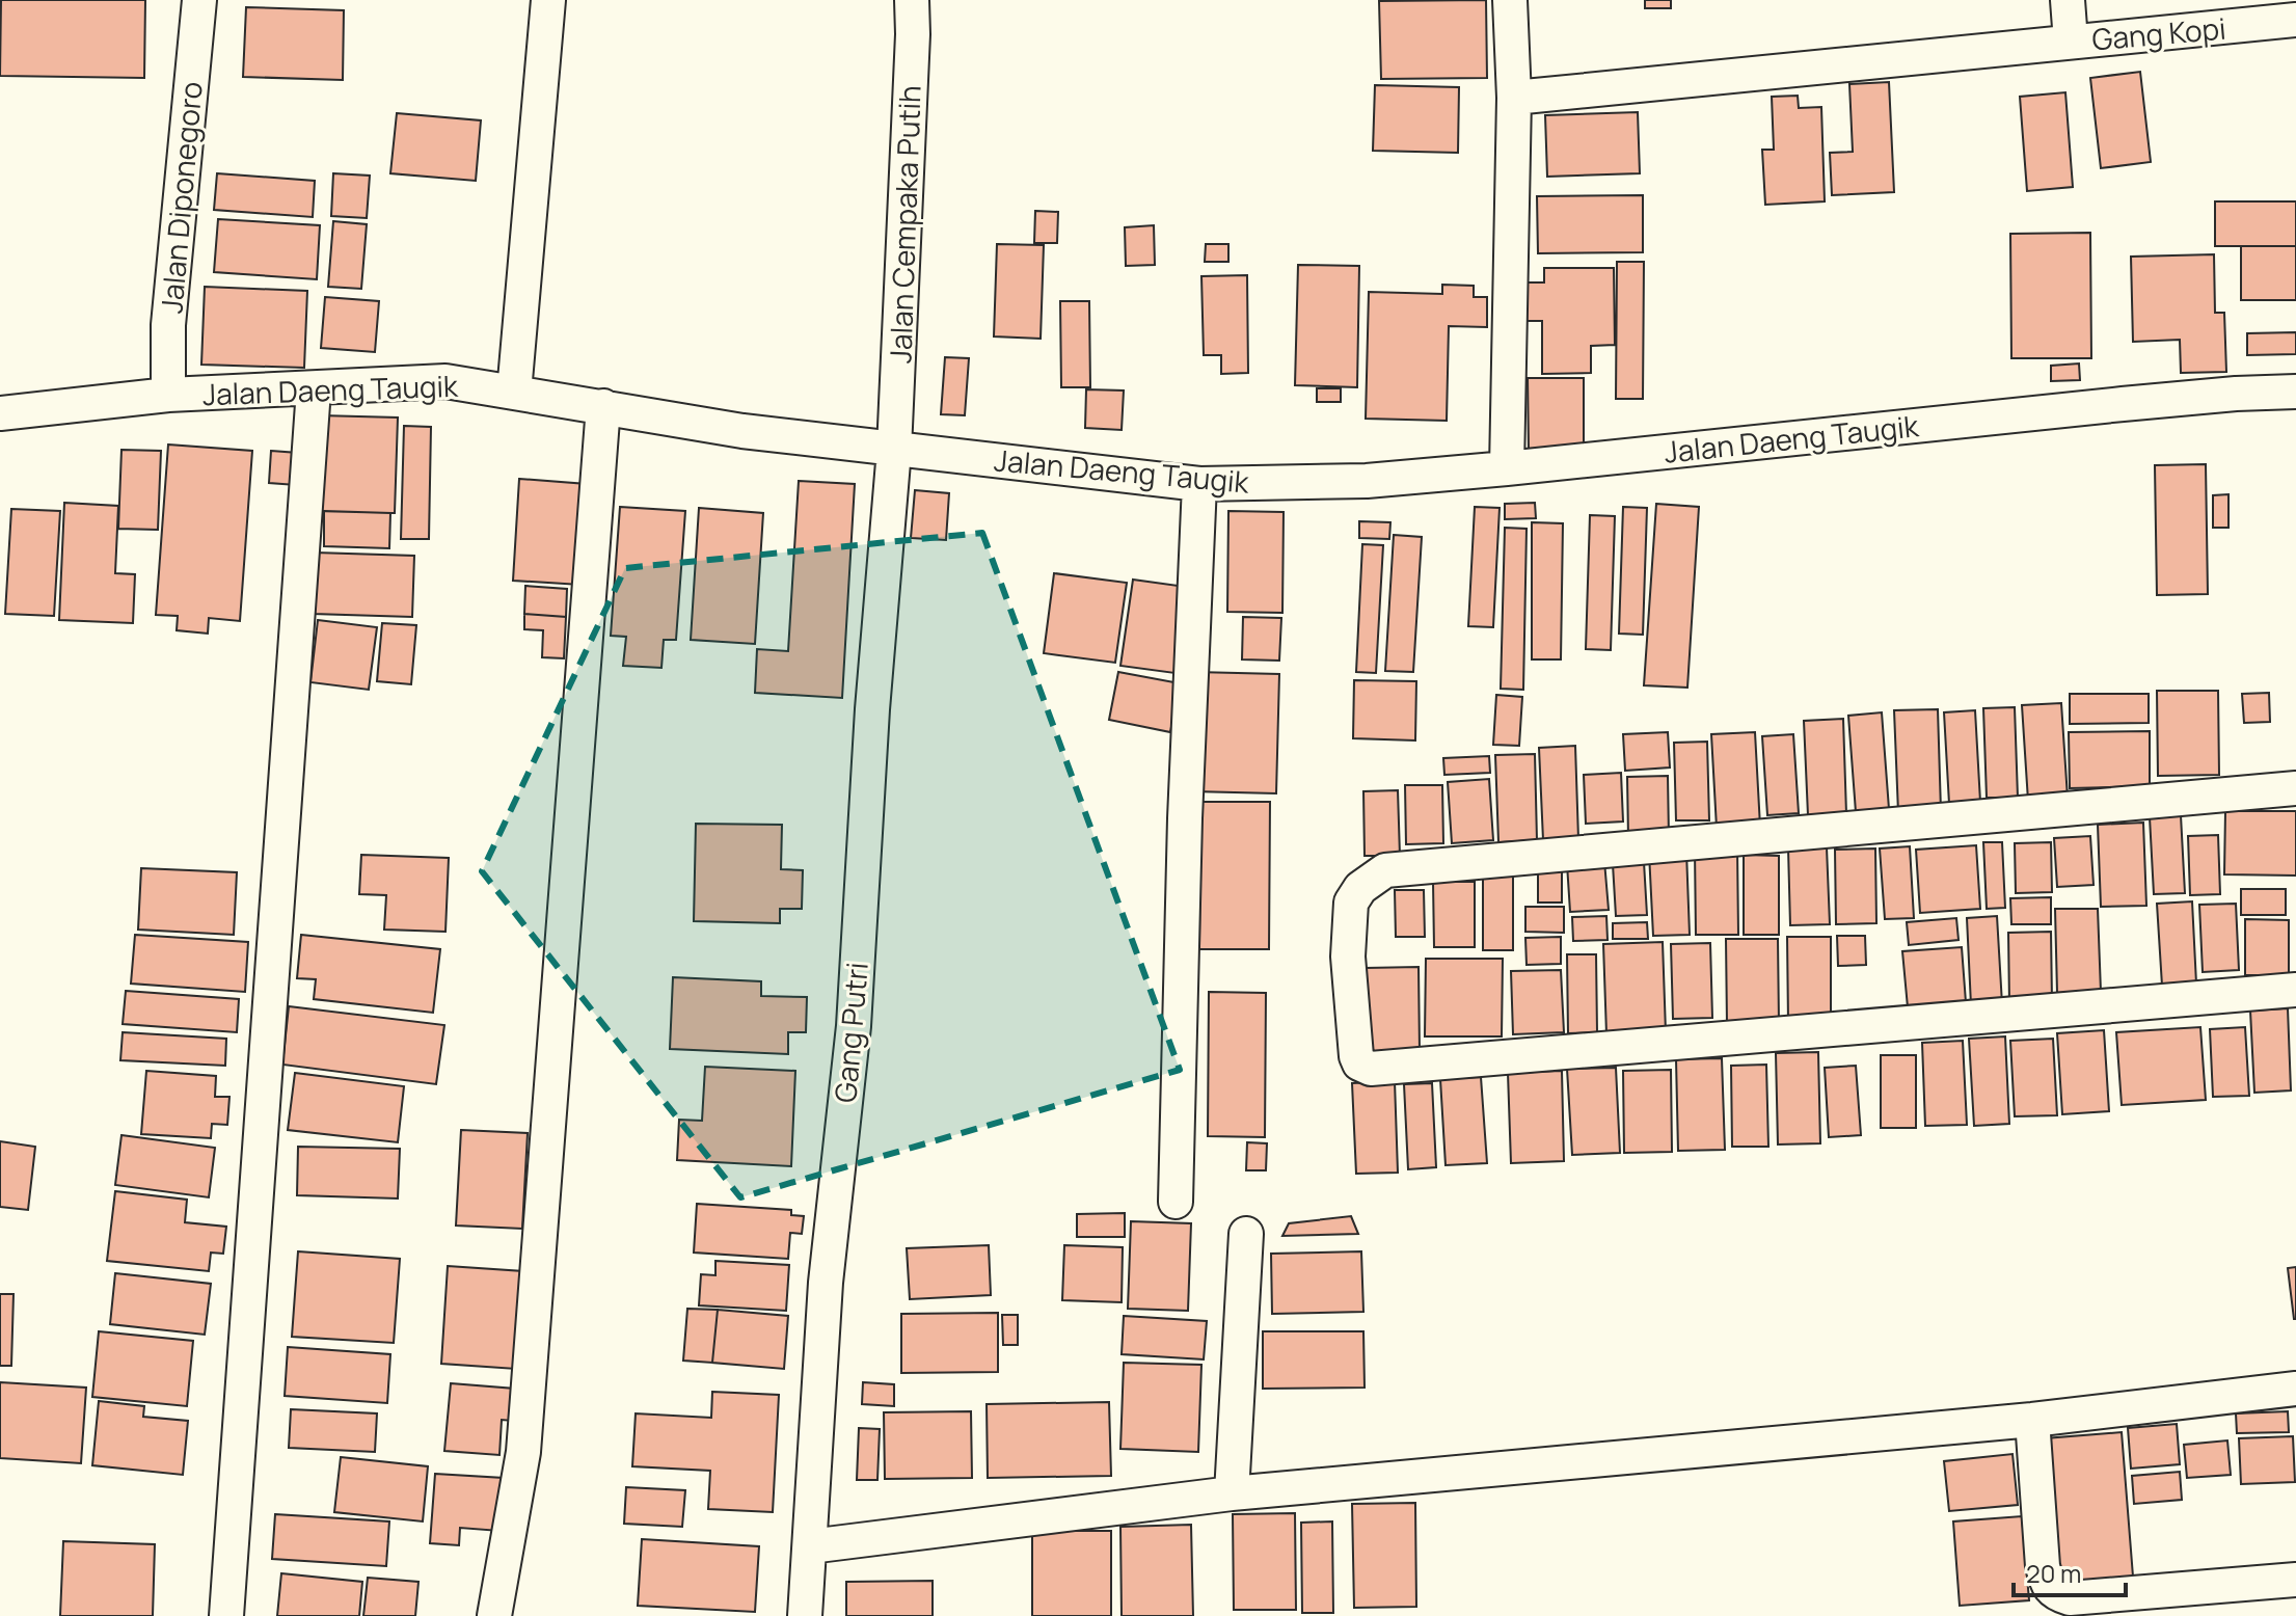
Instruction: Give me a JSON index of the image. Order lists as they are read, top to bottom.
{
  "streets": {
    "street": [
      "Gang Kopi",
      "Jalan Diponegoro",
      "Jalan Cempaka Putih",
      "Jalan Daeng Taugik",
      "Gang Putri"
    ]
  },
  "crossings": [
    ["Jalan Diponegoro", "Jalan Daeng Taugik"],
    ["Jalan Cempaka Putih", "Jalan Daeng Taugik"],
    ["Jalan Cempaka Putih", "Gang Putri"],
    ["Jalan Daeng Taugik", "Gang Putri"]
  ],
  "scale_bar": "20 m"
}
